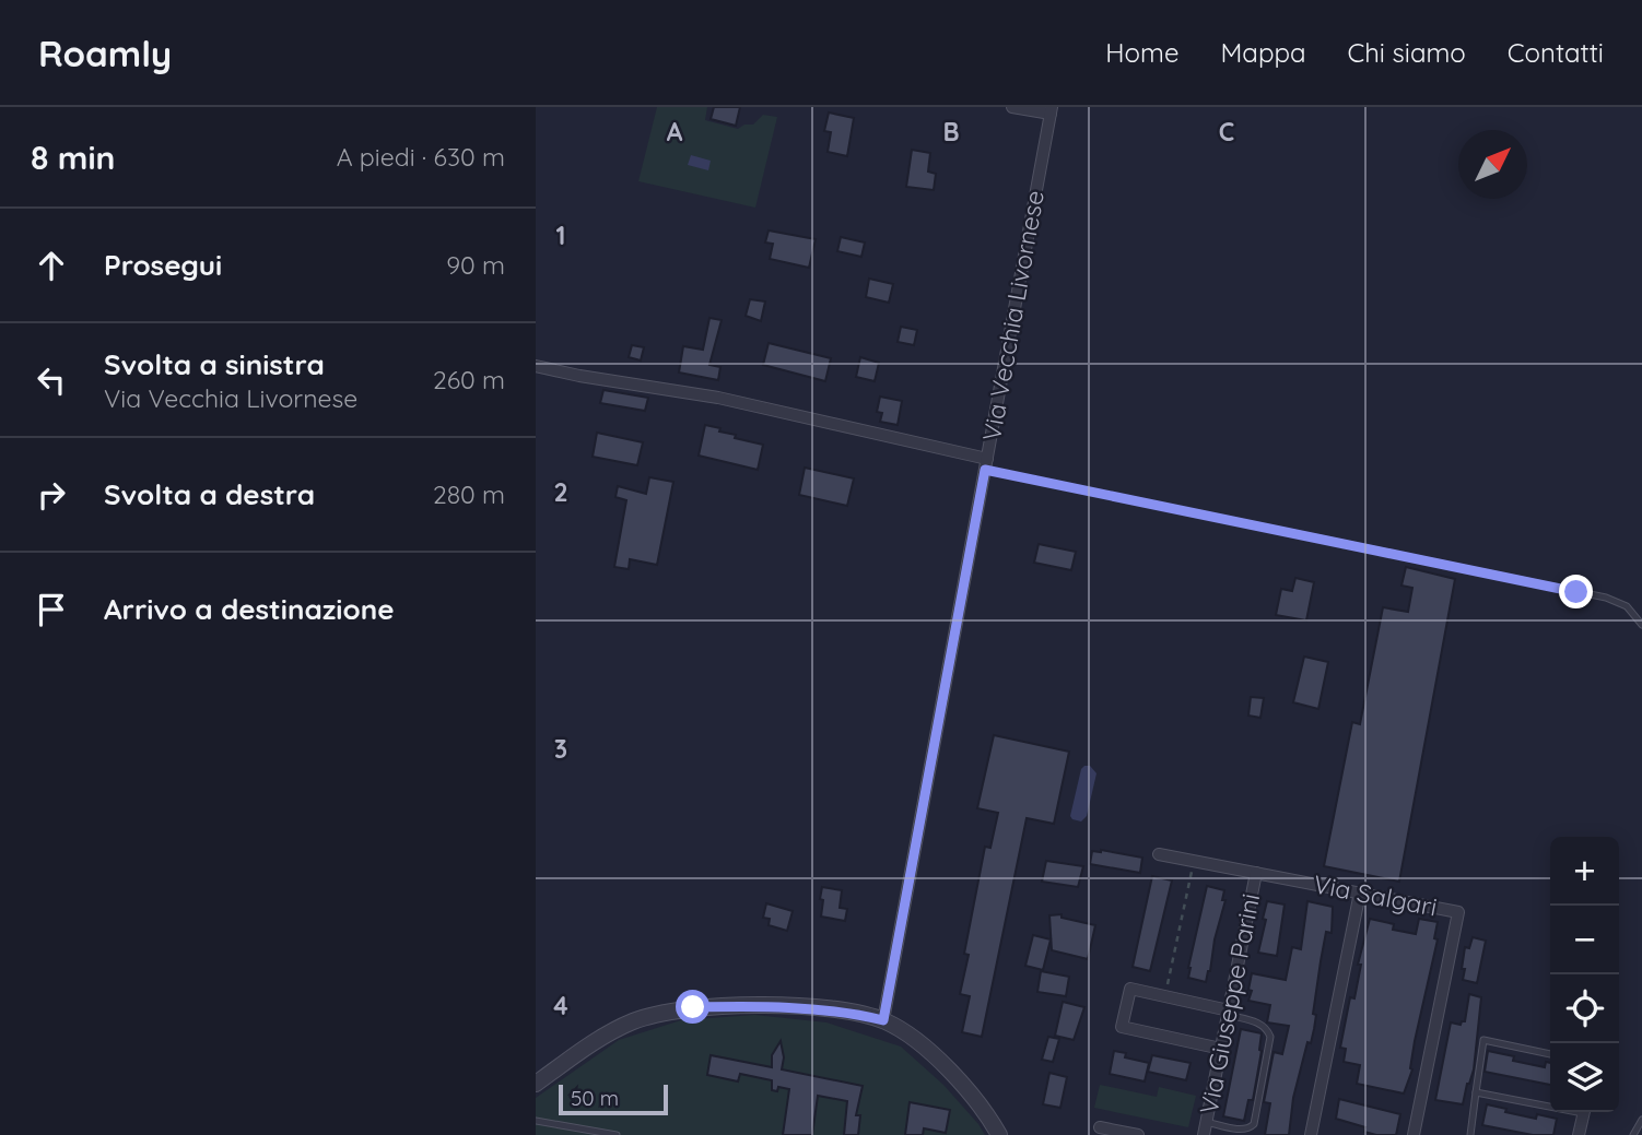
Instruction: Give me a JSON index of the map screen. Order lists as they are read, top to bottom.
{
  "streets": {
    "street": ["Via Vecchia Livornese", "Via Salgari", "Via Giuseppe Parini"]
  },
  "crossings": [
    ["Via Salgari", "Via Giuseppe Parini"]
  ],
  "scale_bar": "50 m",
  "north": "top right",
  "page": {
    "header": "Roamly",
    "nav": [
      "Home",
      "Mappa",
      "Chi siamo",
      "Contatti"
    ],
    "heading": ["8 min", "A piedi · 630 m"],
    "list": [
      ["Prosegui", "90 m"],
      ["Svolta a sinistra", "Via Vecchia Livornese", "260 m"],
      ["Svolta a destra", "280 m"],
      "Arrivo a destinazione"
    ],
    "map_buttons": ["+", "−"],
    "scale": "50 m"
  },
  "grid": {
    "columns": ["A", "B", "C"],
    "rows": [
      "1",
      "2",
      "3",
      "4"
    ]
  }
}
